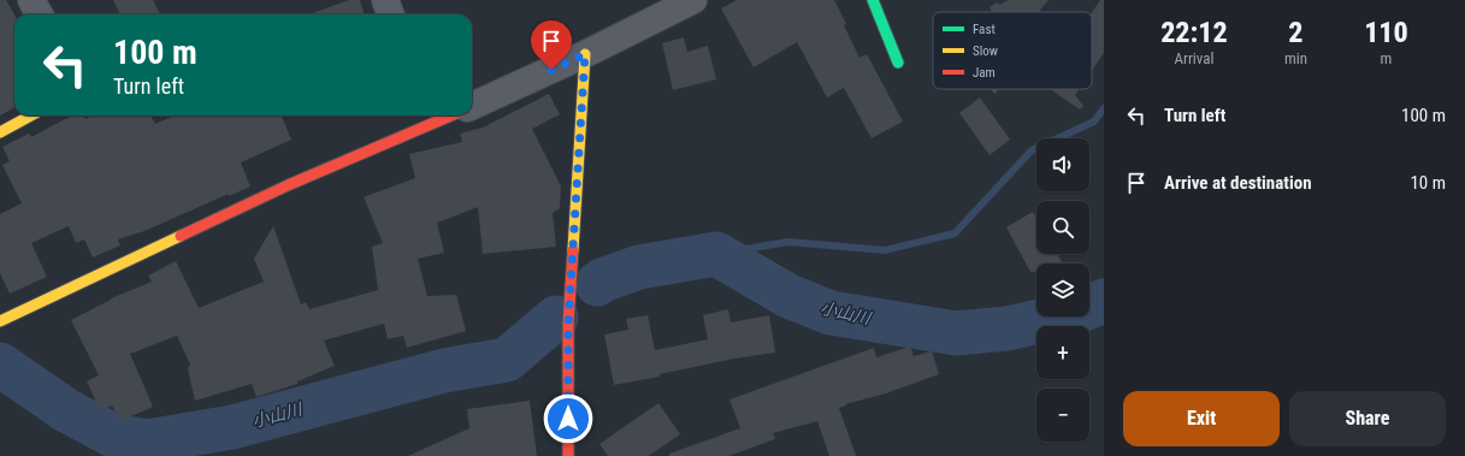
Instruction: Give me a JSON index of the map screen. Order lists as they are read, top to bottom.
{
  "water": ["小山川"],
  "legend": ["Fast", "Slow", "Jam"],
  "page": {
    "eta": [
      "22:12",
      "Arrival",
      "2",
      "min",
      "110",
      "m"
    ],
    "turn": ["100 m", "Turn left"],
    "list": [
      {
        "name": "Turn left",
        "value": "100 m"
      },
      {
        "name": "Arrive at destination",
        "value": "10 m"
      }
    ],
    "map_buttons": ["+", "−"],
    "buttons": ["Exit", "Share"]
  }
}
